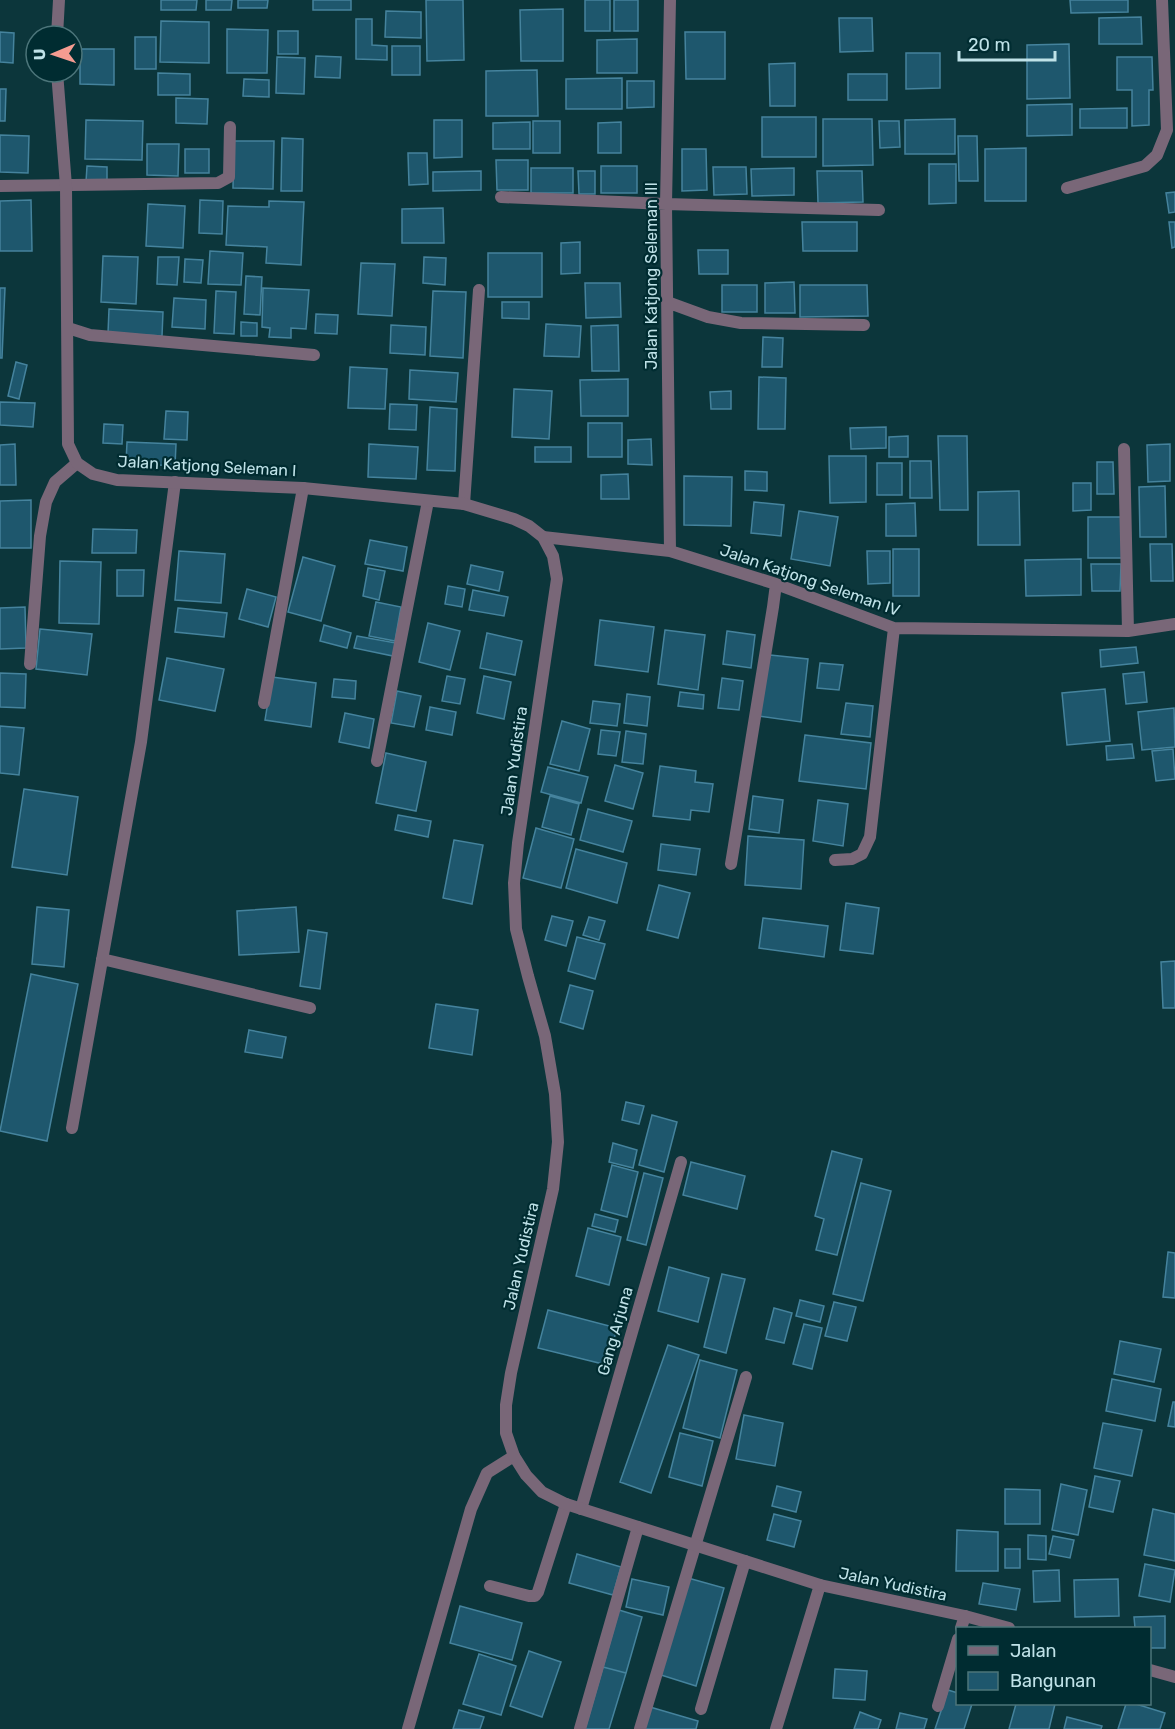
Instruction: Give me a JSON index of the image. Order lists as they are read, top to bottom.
{
  "streets": {
    "street": [
      "Jalan Katjong Seleman III",
      "Jalan Katjong Seleman I",
      "Jalan Katjong Seleman IV",
      "Jalan Yudistira",
      "Gang Arjuna"
    ]
  },
  "crossings": [
    ["Jalan Katjong Seleman III", "Jalan Katjong Seleman IV"],
    ["Jalan Katjong Seleman I", "Jalan Katjong Seleman IV"],
    ["Jalan Katjong Seleman I", "Jalan Yudistira"],
    ["Jalan Katjong Seleman IV", "Jalan Yudistira"],
    ["Jalan Yudistira", "Gang Arjuna"]
  ],
  "legend": ["Jalan", "Bangunan"],
  "scale_bar": "20 m",
  "north": "left"
}
